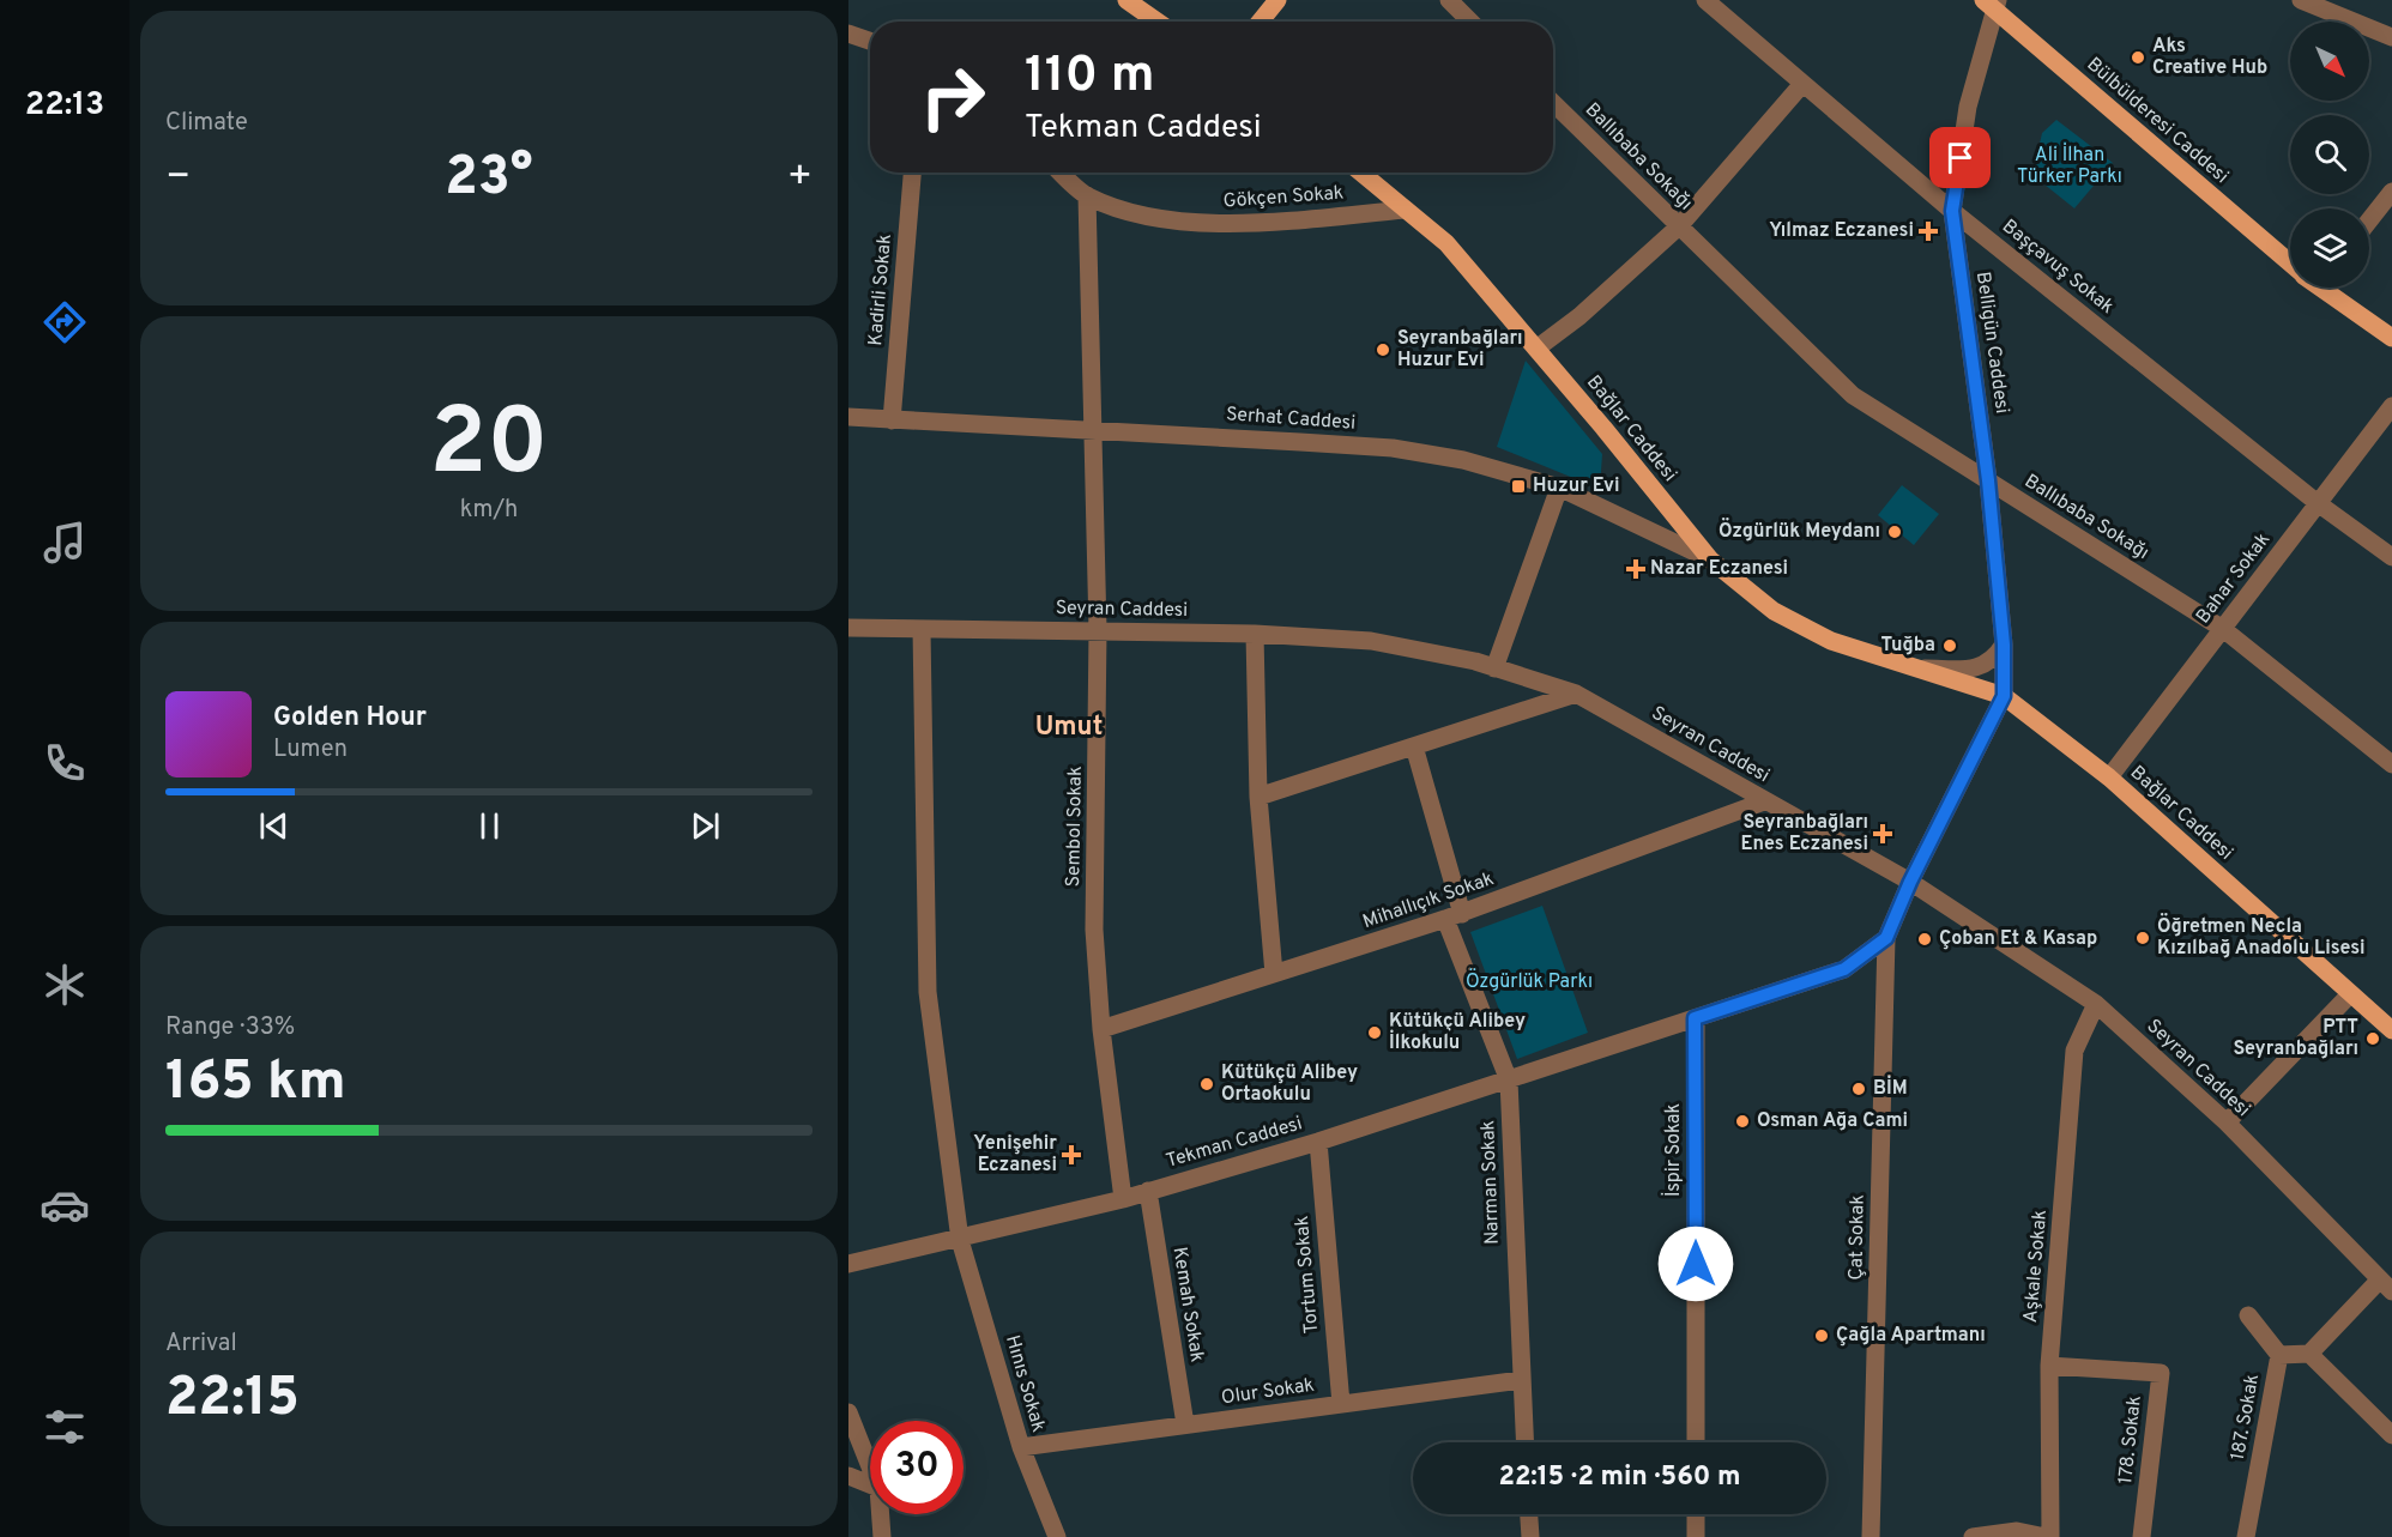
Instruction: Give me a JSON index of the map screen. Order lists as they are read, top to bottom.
{
  "streets": {
    "main road": ["Bülbülderesi Caddesi", "Bağlar Caddesi"],
    "street": [
      "Ballıbaba Sokağı",
      "Gökçen Sokak",
      "Başçavuş Sokak",
      "Kadirli Sokak",
      "Belligün Caddesi",
      "Serhat Caddesi",
      "Bahar Sokak",
      "Seyran Caddesi",
      "Sembol Sokak",
      "Mihallıçık Sokak",
      "Tekman Caddesi",
      "İspir Sokak",
      "Narman Sokak",
      "Çat Sokak",
      "Aşkale Sokak",
      "Tortum Sokak",
      "Kemah Sokak",
      "Hınıs Sokak",
      "Olur Sokak",
      "187. Sokak",
      "178. Sokak"
    ]
  },
  "crossings": [
    ["Bülbülderesi Caddesi", "Belligün Caddesi"],
    ["Ballıbaba Sokağı", "Belligün Caddesi"],
    ["Ballıbaba Sokağı", "Bahar Sokak"],
    ["Gökçen Sokak", "Bağlar Caddesi"],
    ["Gökçen Sokak", "Sembol Sokak"],
    ["Başçavuş Sokak", "Belligün Caddesi"],
    ["Başçavuş Sokak", "Bahar Sokak"],
    ["Kadirli Sokak", "Serhat Caddesi"],
    ["Belligün Caddesi", "Bağlar Caddesi"],
    ["Serhat Caddesi", "Bağlar Caddesi"],
    ["Serhat Caddesi", "Sembol Sokak"],
    ["Bağlar Caddesi", "Bahar Sokak"],
    ["Seyran Caddesi", "Sembol Sokak"],
    ["Seyran Caddesi", "Mihallıçık Sokak"],
    ["Seyran Caddesi", "Aşkale Sokak"],
    ["Seyran Caddesi", "Hınıs Sokak"],
    ["Sembol Sokak", "Mihallıçık Sokak"],
    ["Sembol Sokak", "Tekman Caddesi"],
    ["Mihallıçık Sokak", "Narman Sokak"],
    ["Tekman Caddesi", "İspir Sokak"],
    ["Tekman Caddesi", "Narman Sokak"],
    ["Tekman Caddesi", "Çat Sokak"],
    ["Tekman Caddesi", "Tortum Sokak"],
    ["Tekman Caddesi", "Kemah Sokak"],
    ["Tekman Caddesi", "Hınıs Sokak"],
    ["Narman Sokak", "Olur Sokak"],
    ["Aşkale Sokak", "178. Sokak"],
    ["Tortum Sokak", "Olur Sokak"],
    ["Kemah Sokak", "Olur Sokak"],
    ["Hınıs Sokak", "Olur Sokak"]
  ],
  "districts": ["Umut"],
  "parks": ["Ali İlhan Türker Parkı", "Özgürlük Parkı"],
  "places": {
    "other": [
      "Aks Creative Hub",
      "Seyranbağları Huzur Evi",
      "Özgürlük Meydanı",
      "Tuğba",
      "Öğretmen Necla Kızılbağ Anadolu Lisesi",
      "Çoban Et & Kasap",
      "Kütükçü Alibey İlkokulu",
      "PTT Seyranbağları",
      "Kütükçü Alibey Ortaokulu",
      "BİM",
      "Osman Ağa Cami",
      "Çağla Apartmanı"
    ],
    "health": [
      "Yılmaz Eczanesi",
      "Nazar Eczanesi",
      "Seyranbağları Enes Eczanesi",
      "Yenişehir Eczanesi"
    ],
    "transit": ["Huzur Evi"]
  },
  "north": "bottom right",
  "page": {
    "tabs": "22:13",
    "tile": [
      "Climate",
      ["20", "km/h"],
      ["Range · 33%", "165 km"],
      ["Arrival", "22:15"]
    ],
    "turn": ["110 m", "Tekman Caddesi"],
    "heat": ["−", "23°", "+"],
    "song": ["Golden Hour", "Lumen"],
    "limit": "30",
    "trip": "22:15 · 2 min · 560 m"
  }
}
